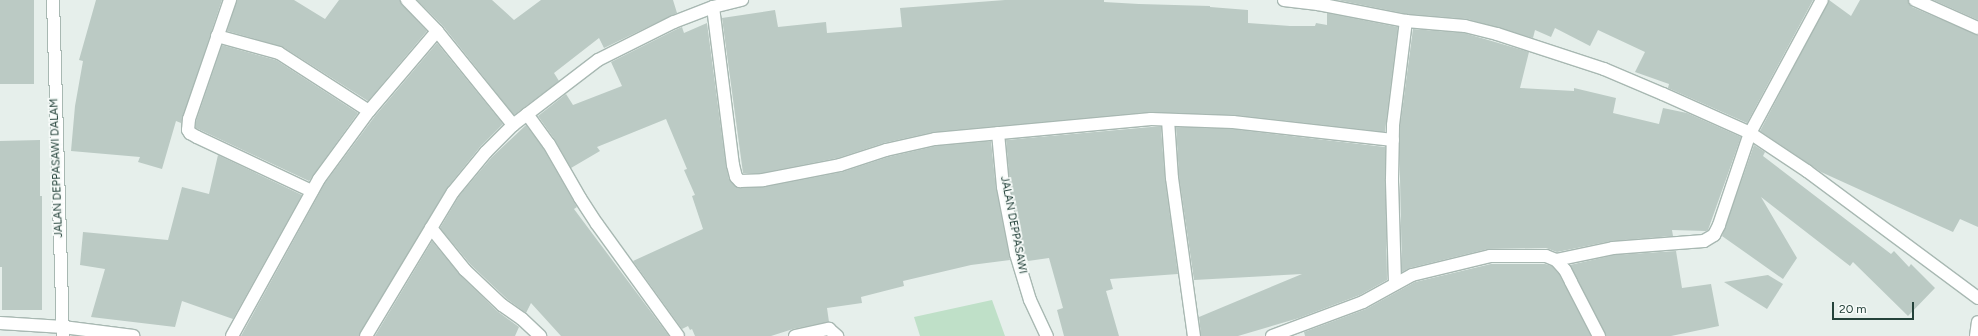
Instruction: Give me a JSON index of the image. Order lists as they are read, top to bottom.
{
  "streets": {
    "street": ["JALAN DEPPASAWI DALAM", "JALAN DEPPASAWI"]
  },
  "scale_bar": "20 m"
}
